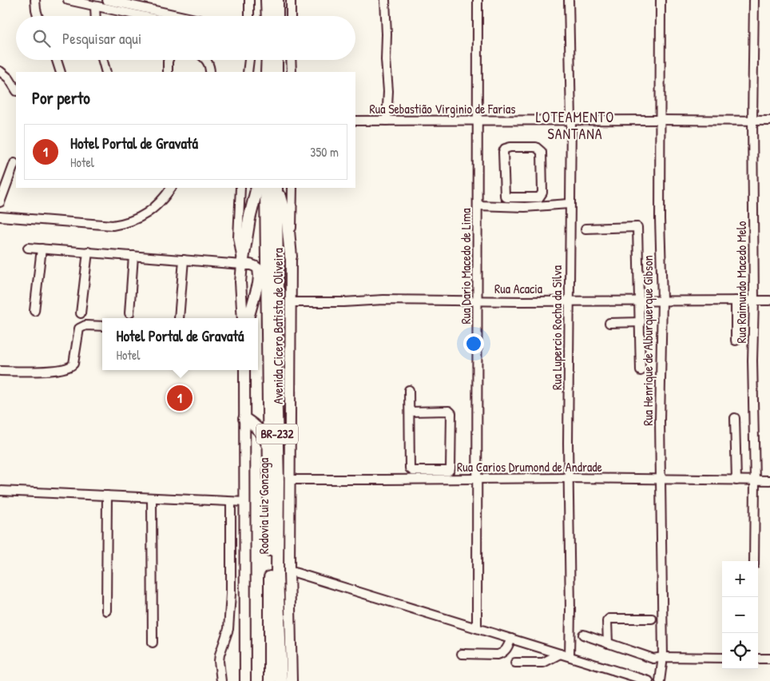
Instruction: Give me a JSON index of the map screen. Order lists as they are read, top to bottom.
{
  "streets": {
    "highway": ["BR-232", "Rodovia Luiz Gonzaga"],
    "main road": ["Avenida Cicero Batista de Oliveira"],
    "street": [
      "Rua Sebastião Virginio de Farias",
      "Rua Dario Macedo de Lima",
      "Rua Raimundo Macedo Melo",
      "Rua Acacia",
      "Rua Lupercio Rocha da Silva",
      "Rua Henrique de Alburquerque Gibson",
      "Rua Carios Drumond de Andrade"
    ]
  },
  "crossings": [
    ["Rua Sebastião Virginio de Farias", "Rua Dario Macedo de Lima"],
    ["Rua Sebastião Virginio de Farias", "Rua Raimundo Macedo Melo"],
    ["Rua Sebastião Virginio de Farias", "Rua Lupercio Rocha da Silva"],
    ["Rua Sebastião Virginio de Farias", "Rua Henrique de Alburquerque Gibson"],
    ["Rua Dario Macedo de Lima", "Rua Acacia"],
    ["Rua Dario Macedo de Lima", "Rua Carios Drumond de Andrade"],
    ["Rua Raimundo Macedo Melo", "Rua Acacia"],
    ["Rua Raimundo Macedo Melo", "Rua Carios Drumond de Andrade"],
    ["Rua Acacia", "Avenida Cicero Batista de Oliveira"],
    ["Rua Acacia", "Rua Lupercio Rocha da Silva"],
    ["Rua Acacia", "Rua Henrique de Alburquerque Gibson"],
    ["Avenida Cicero Batista de Oliveira", "Rua Carios Drumond de Andrade"],
    ["Rua Lupercio Rocha da Silva", "Rua Carios Drumond de Andrade"],
    ["Rua Henrique de Alburquerque Gibson", "Rua Carios Drumond de Andrade"]
  ],
  "districts": ["LOTEAMENTO SANTANA"],
  "page": {
    "search": "Pesquisar aqui",
    "heading": "Por perto",
    "list": [
      {
        "mark": "1",
        "name": "Hotel Portal de Gravatá",
        "note": "Hotel",
        "value": "350 m"
      }
    ],
    "popup": ["Hotel Portal de Gravatá", "Hotel"],
    "pins": "1",
    "map_buttons": ["+", "−"]
  }
}
